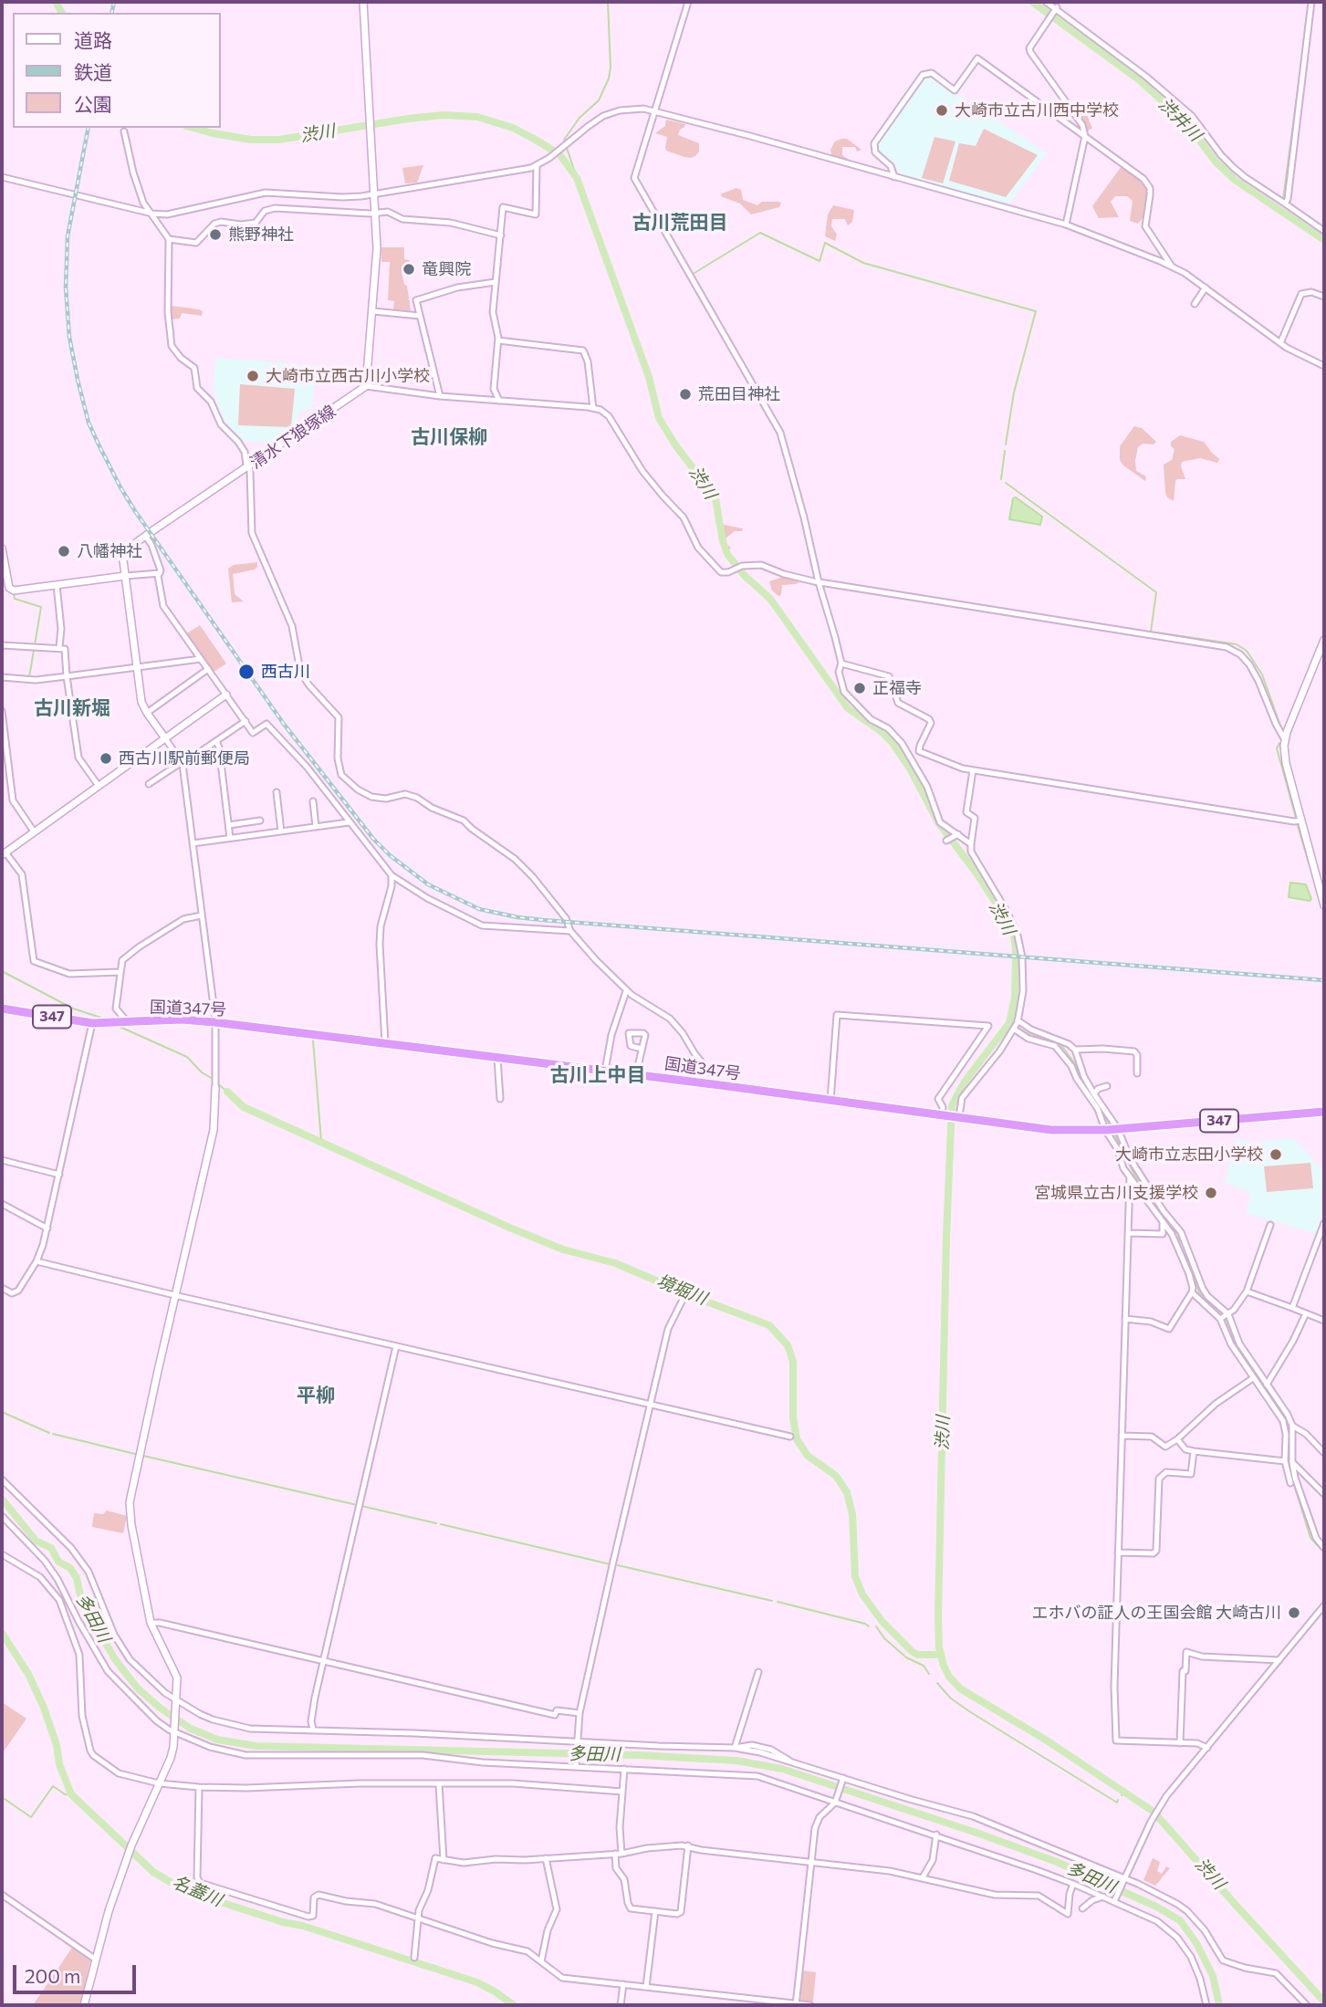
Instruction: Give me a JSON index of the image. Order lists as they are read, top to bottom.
{
  "streets": {
    "highway": ["国道347号", "347"],
    "street": ["清水下狼塚線"]
  },
  "districts": [
    "古川荒田目",
    "古川保柳",
    "古川新堀",
    "古川上中目",
    "平柳"
  ],
  "water": [
    "渋井川",
    "渋川",
    "境堀川",
    "多田川",
    "名蓋川"
  ],
  "places": [
    "大崎市立古川西中学校",
    "熊野神社",
    "竜興院",
    "大崎市立西古川小学校",
    "荒田目神社",
    "八幡神社",
    "西古川",
    "正福寺",
    "西古川駅前郵便局",
    "大崎市立志田小学校",
    "宮城県立古川支援学校",
    "エホバの証人の王国会館 大崎古川"
  ],
  "legend": ["道路", "鉄道", "公園"],
  "scale_bar": "200 m"
}
